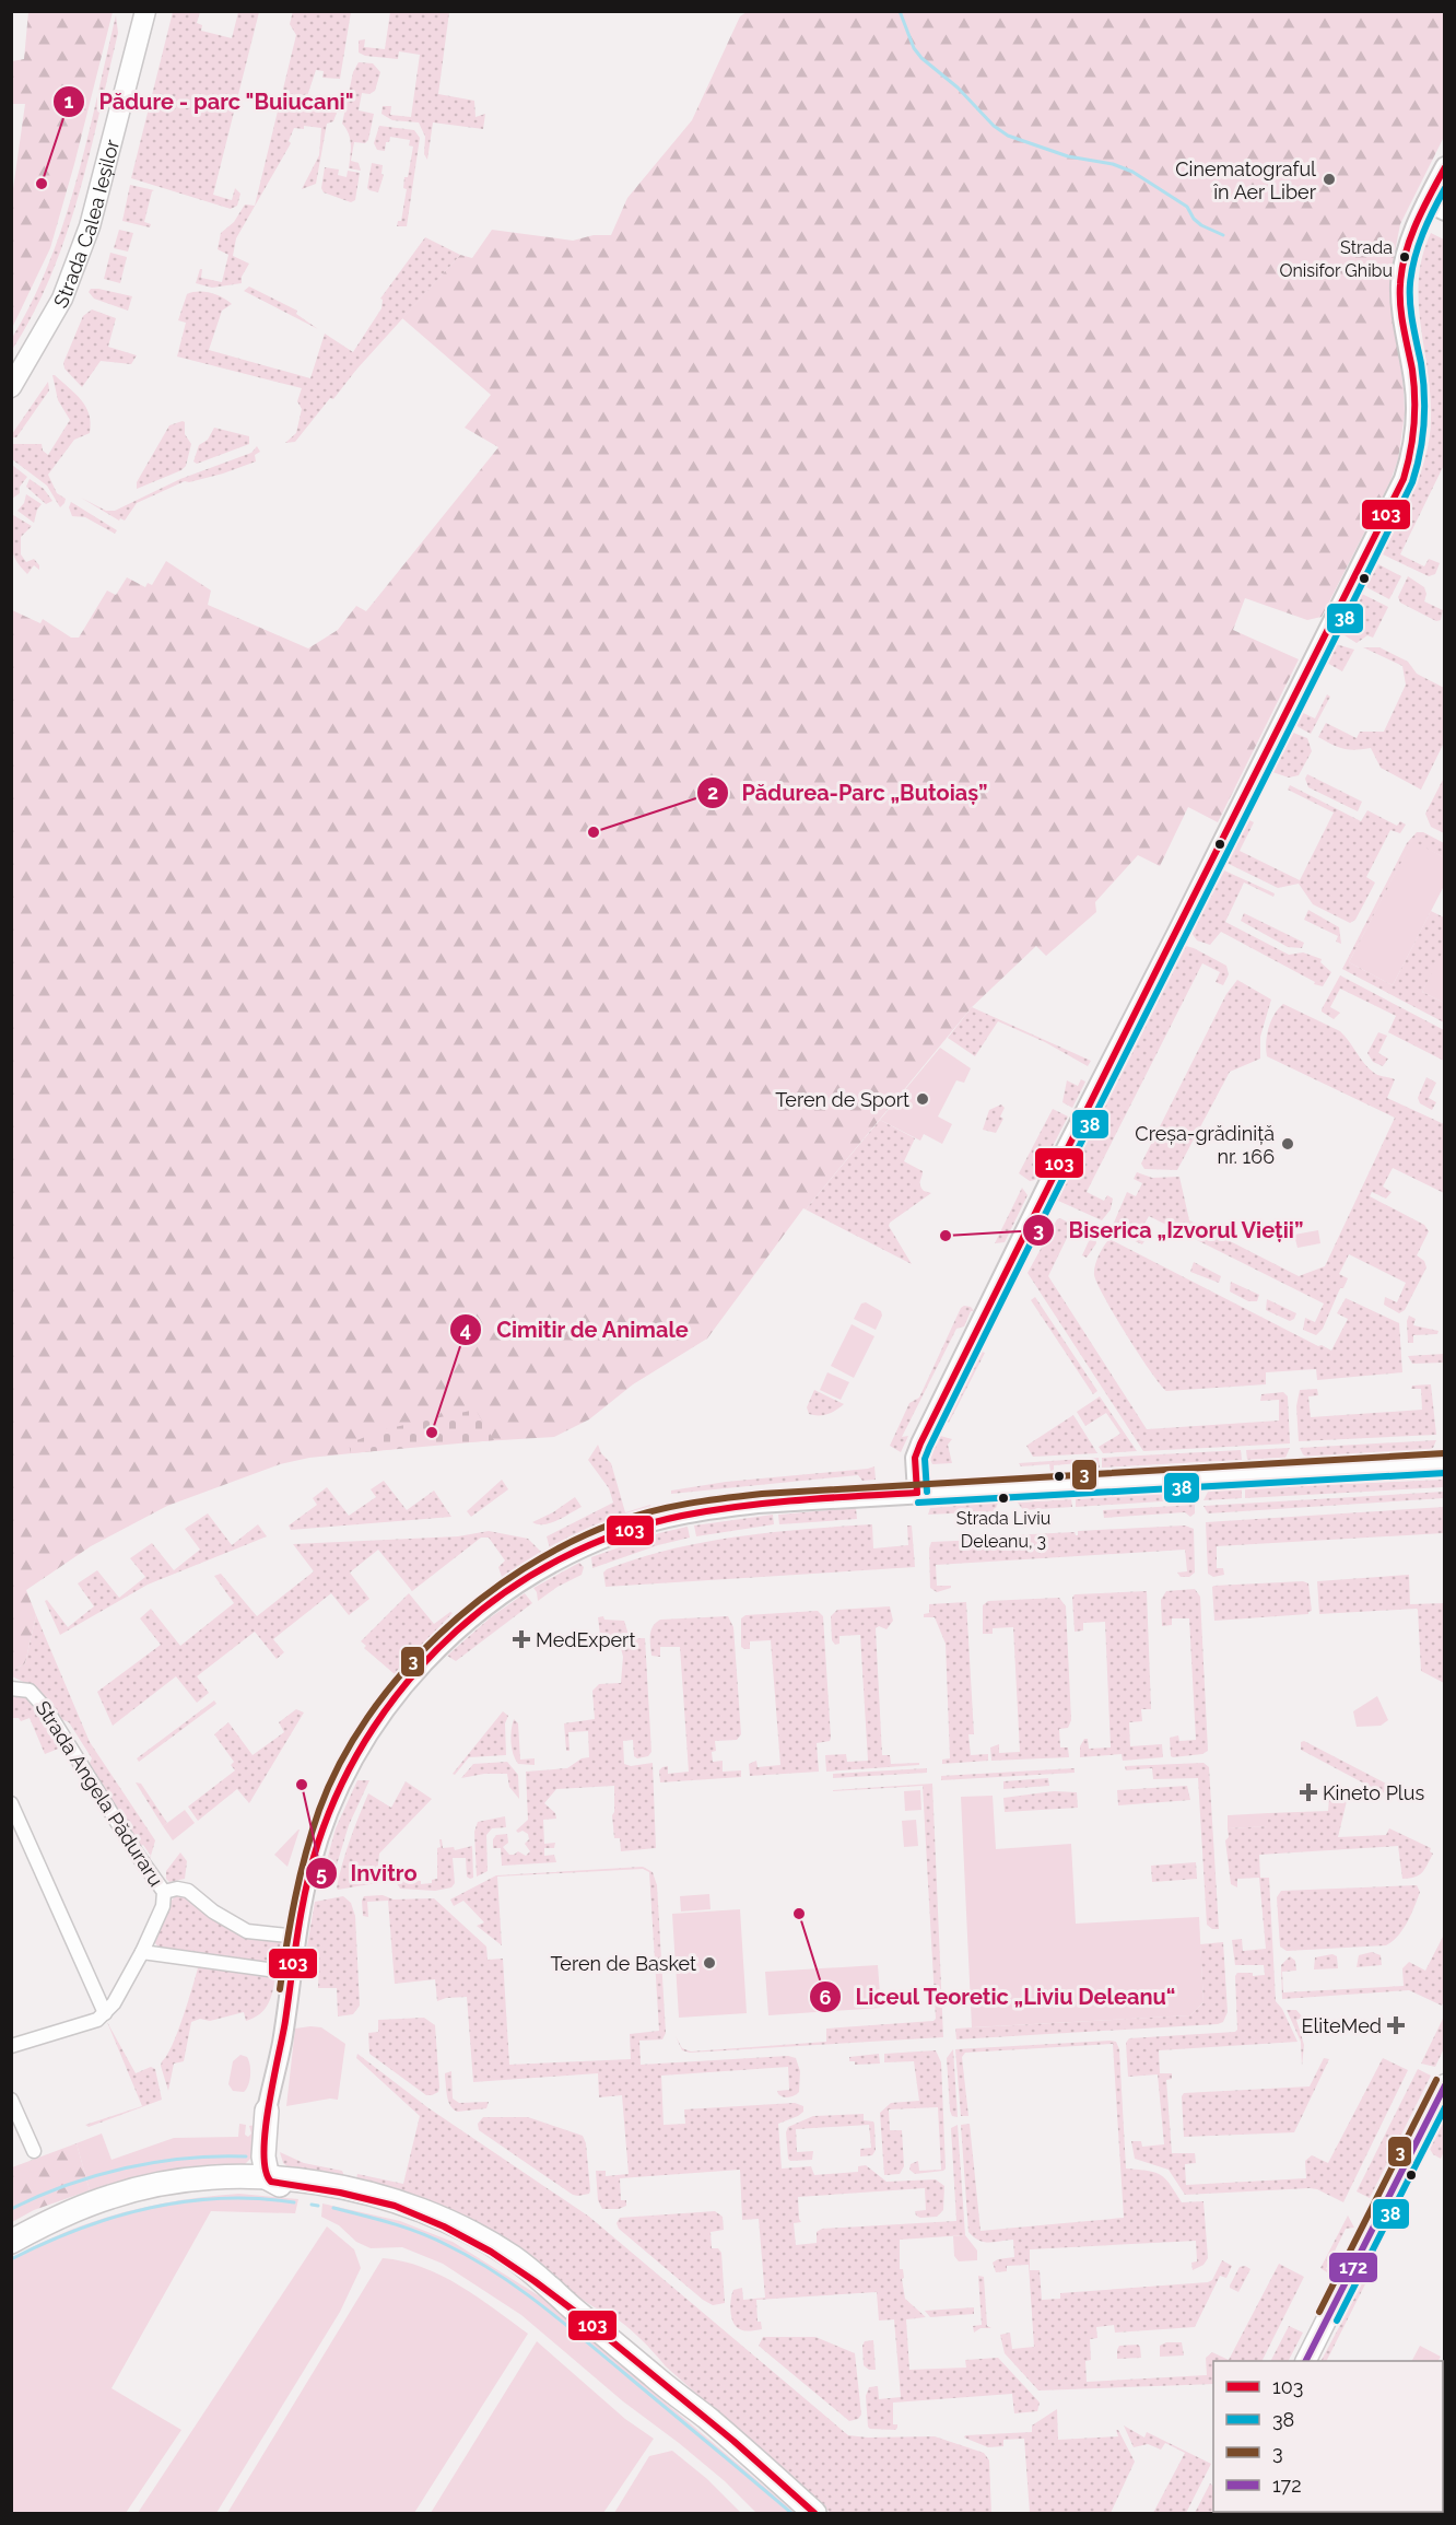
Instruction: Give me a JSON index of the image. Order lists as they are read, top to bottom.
{
  "streets": {
    "main road": ["Strada Calea Ieșilor"],
    "street": ["Strada Angela Păduraru"]
  },
  "places": {
    "other": [
      "Cinematograful în Aer Liber",
      "Pădure - parc \"Buiucani\"",
      "Strada Onisifor Ghibu",
      "Pădurea-Parc „Butoiaș”",
      "Teren de Sport",
      "Creșa-grădiniță nr. 166",
      "Biserica „Izvorul Vieții”",
      "Cimitir de Animale",
      "Strada Liviu Deleanu, 3",
      "Invitro",
      "Liceul Teoretic „Liviu Deleanu“",
      "Teren de Basket"
    ],
    "health": ["MedExpert", "Kineto Plus", "EliteMed"]
  },
  "lines": [
    "transit line 103",
    "transit line 38",
    "transit line 3",
    "transit line 172"
  ],
  "legend": [
    "103",
    "38",
    "3",
    "172"
  ]
}
